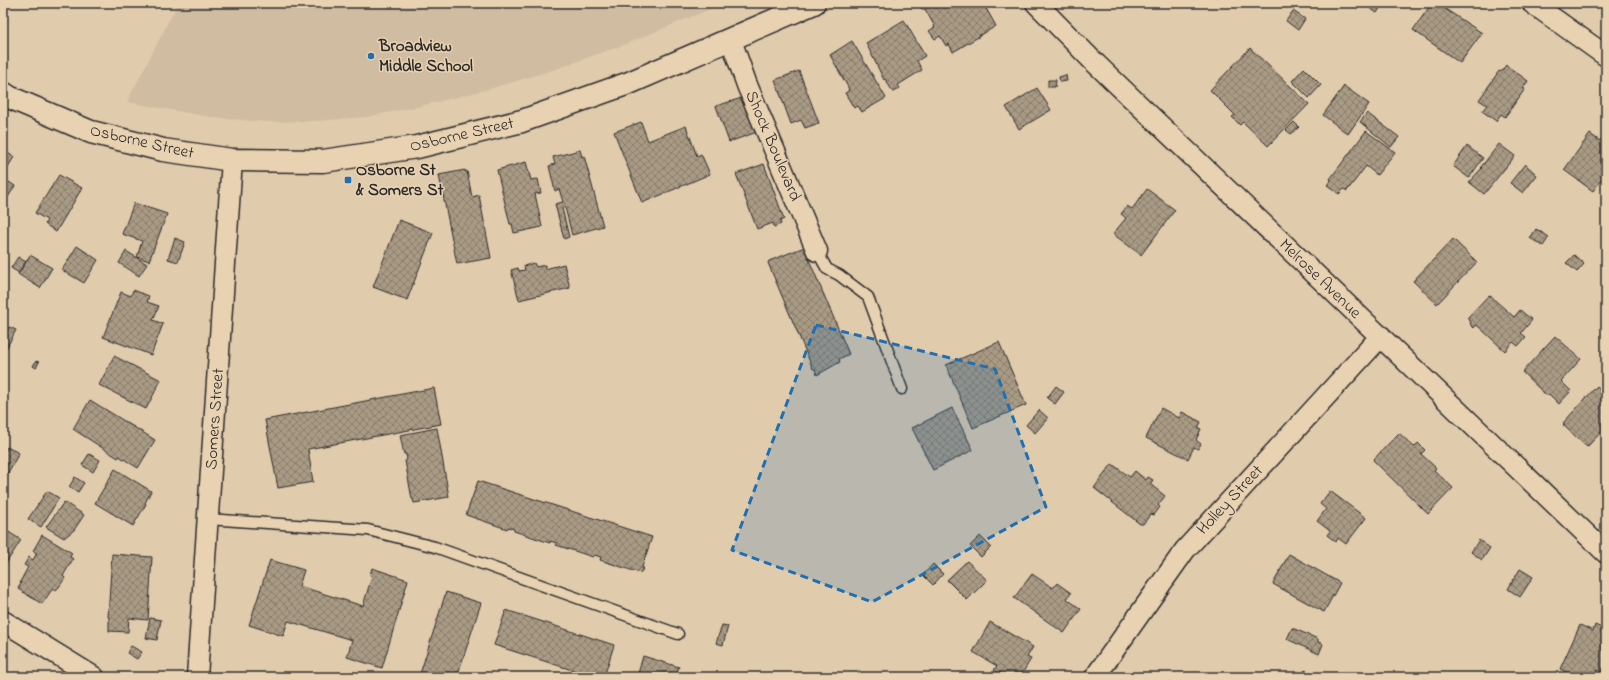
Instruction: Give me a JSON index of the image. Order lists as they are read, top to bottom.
{
  "streets": {
    "main road": ["Osborne Street"],
    "street": [
      "Shock Boulevard",
      "Melrose Avenue",
      "Somers Street",
      "Holley Street"
    ]
  },
  "crossings": [
    ["Osborne Street", "Shock Boulevard"],
    ["Osborne Street", "Somers Street"],
    ["Melrose Avenue", "Holley Street"]
  ],
  "places": {
    "other": ["Broadview Middle School"],
    "transit": ["Osborne St & Somers St"]
  }
}
